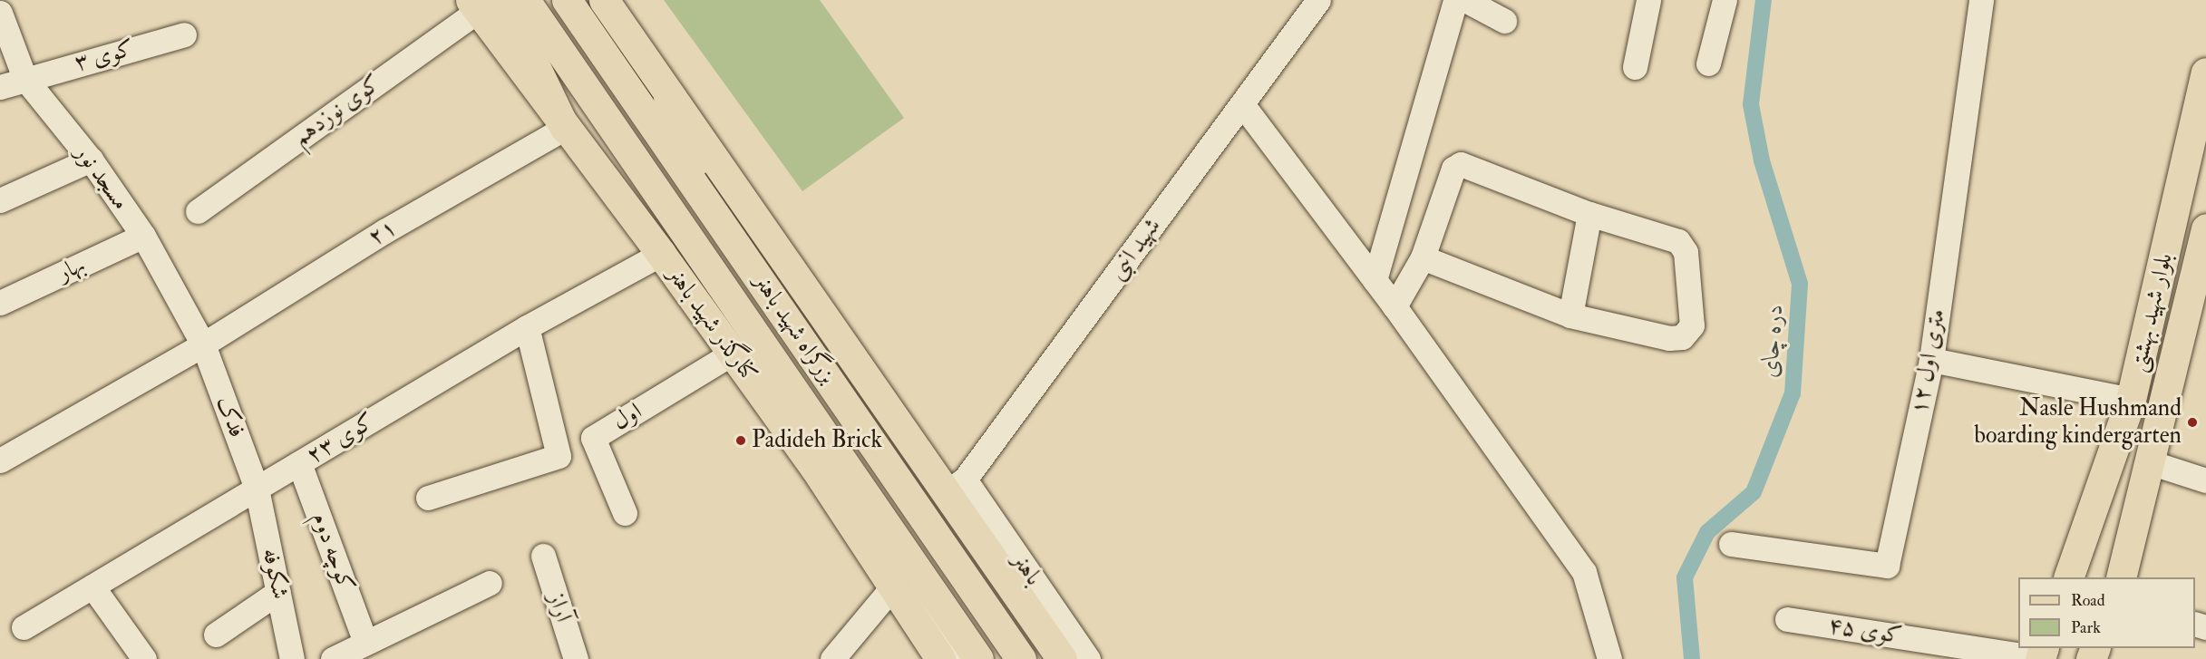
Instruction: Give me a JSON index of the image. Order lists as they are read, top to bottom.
{
  "streets": {
    "main road": ["بلوار شهید بهشتی", "کنارگذر شهید باهنر", "بزرگراه شهید باهنر"],
    "street": [
      "کوی ۳",
      "کوی نوزدهم",
      "مسجد نور",
      "۲۱",
      "شهید انبی",
      "بهار",
      "۱۲ متری اول",
      "فدک",
      "اول",
      "کوی ۲۳",
      "کوچه دوم",
      "باهنر",
      "شکوفه",
      "آراز",
      "کوی ۴۵"
    ]
  },
  "crossings": [
    ["کوی ۳", "مسجد نور"],
    ["کوی نوزدهم", "کنارگذر شهید باهنر"],
    ["مسجد نور", "۲۱"],
    ["مسجد نور", "بهار"],
    ["مسجد نور", "فدک"],
    ["۲۱", "کنارگذر شهید باهنر"],
    ["۲۱", "فدک"],
    ["شهید انبی", "باهنر"],
    ["کنارگذر شهید باهنر", "اول"],
    ["کنارگذر شهید باهنر", "کوی ۲۳"],
    ["فدک", "کوی ۲۳"],
    ["فدک", "شکوفه"],
    ["کوی ۲۳", "کوچه دوم"],
    ["کوی ۲۳", "شکوفه"]
  ],
  "water": ["دره چای"],
  "places": ["Nasle Hushmand boarding kindergarten", "Padideh Brick"],
  "legend": ["Road", "Park"]
}
